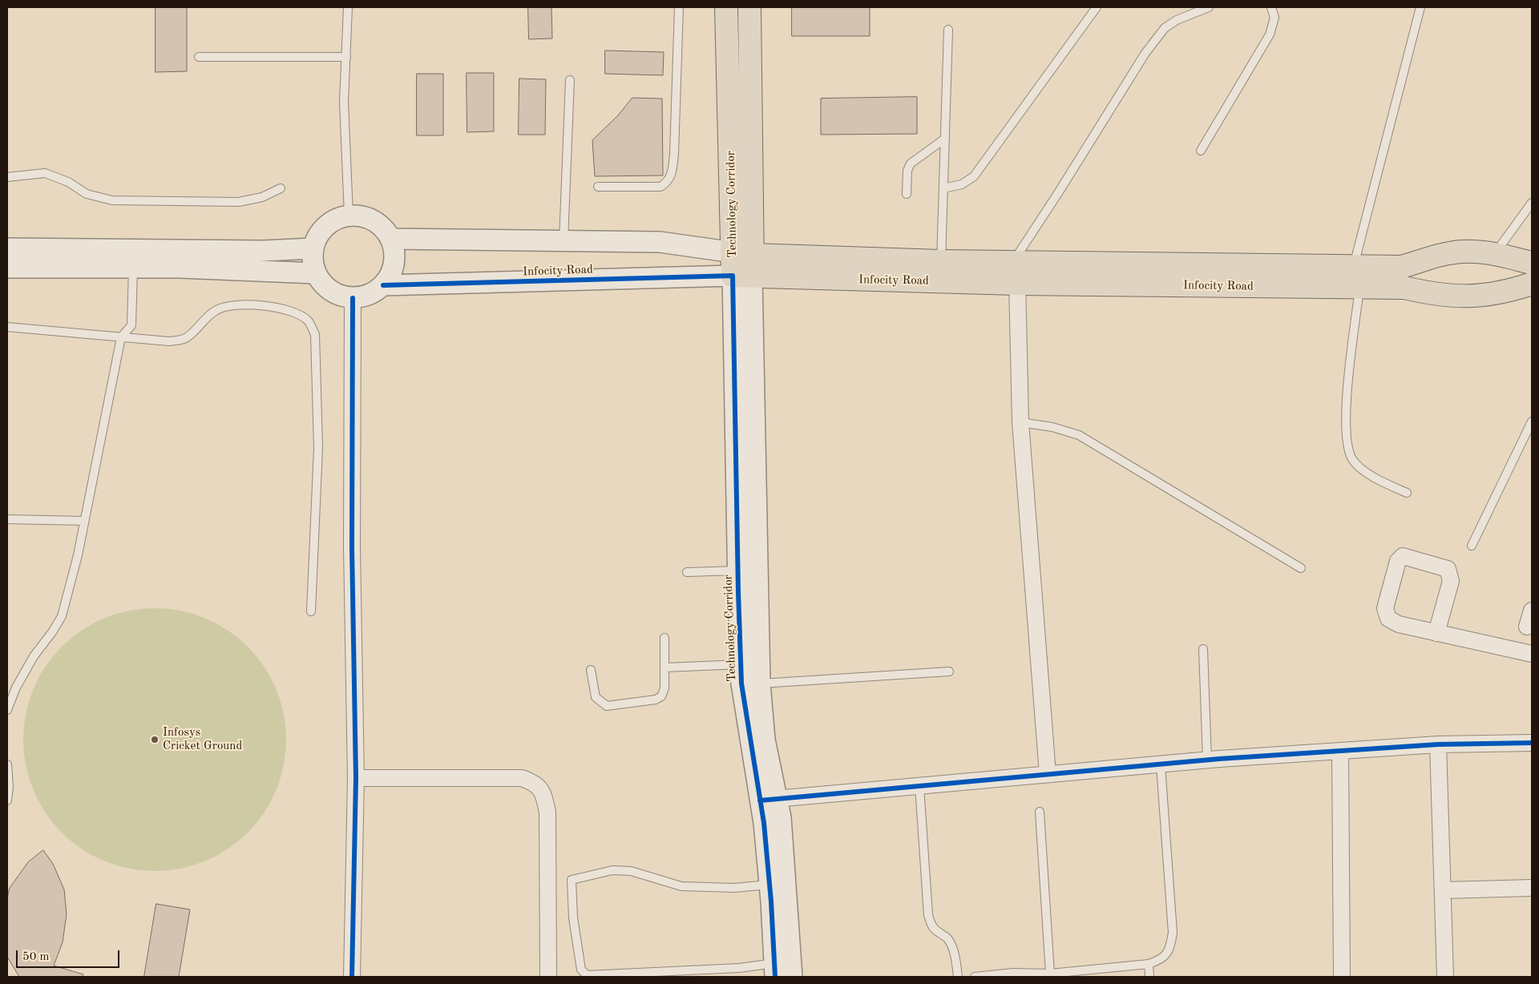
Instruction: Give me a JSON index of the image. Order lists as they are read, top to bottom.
{
  "streets": {
    "main road": ["Technology Corridor", "Infocity Road"]
  },
  "crossings": [
    ["Technology Corridor", "Infocity Road"]
  ],
  "places": ["Infosys Cricket Ground"],
  "scale_bar": "50 m"
}
